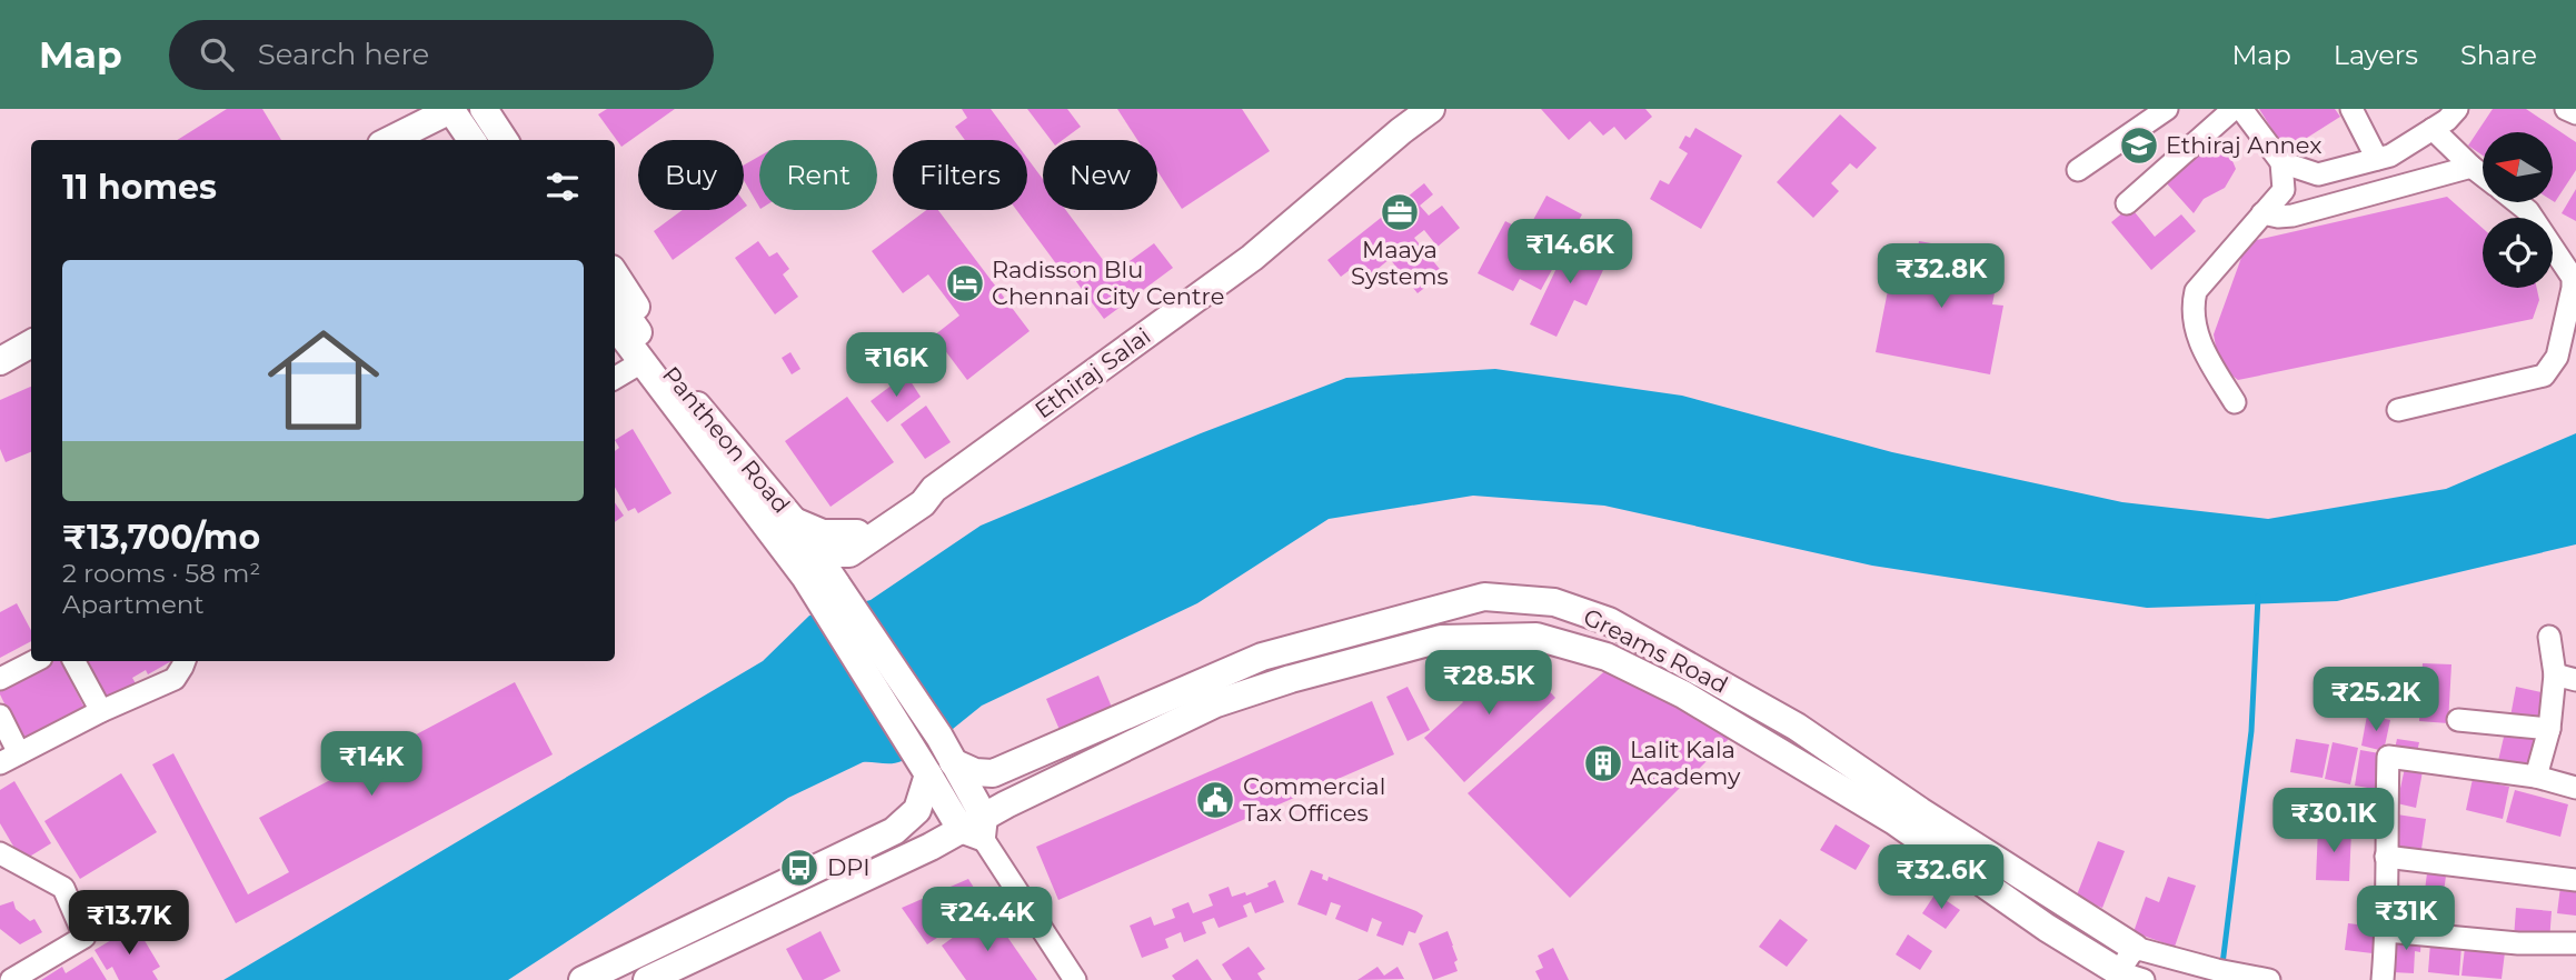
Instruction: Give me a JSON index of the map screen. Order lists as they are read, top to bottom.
{
  "streets": {
    "main road": ["Ethiraj Salai", "Pantheon Road", "Greams Road"]
  },
  "crossings": [
    ["Ethiraj Salai", "Pantheon Road"]
  ],
  "places": {
    "school or university": ["Ethiraj Annex"],
    "office": ["Maaya Systems"],
    "hotel": ["Radisson Blu Chennai City Centre"],
    "building": ["Lalit Kala Academy"],
    "public building": ["Commercial Tax Offices"],
    "bus stop": ["DPI"]
  },
  "north": "left",
  "page": {
    "header": "Map",
    "search": "Search here",
    "nav": ["Map", "Layers", "Share"],
    "chip": [
      "Buy",
      "Rent",
      "Filters",
      "New"
    ],
    "heading": "11 homes",
    "price": [
      "₹14.6K",
      "₹32.8K",
      "₹16K",
      "₹28.5K",
      "₹25.2K",
      "₹14K",
      "₹30.1K",
      "₹32.6K",
      "₹31K",
      "₹24.4K",
      "₹13.7K"
    ],
    "list": [
      {
        "name": "₹13,700/mo",
        "note": "2 rooms · 58 m² · Apartment"
      }
    ]
  }
}
